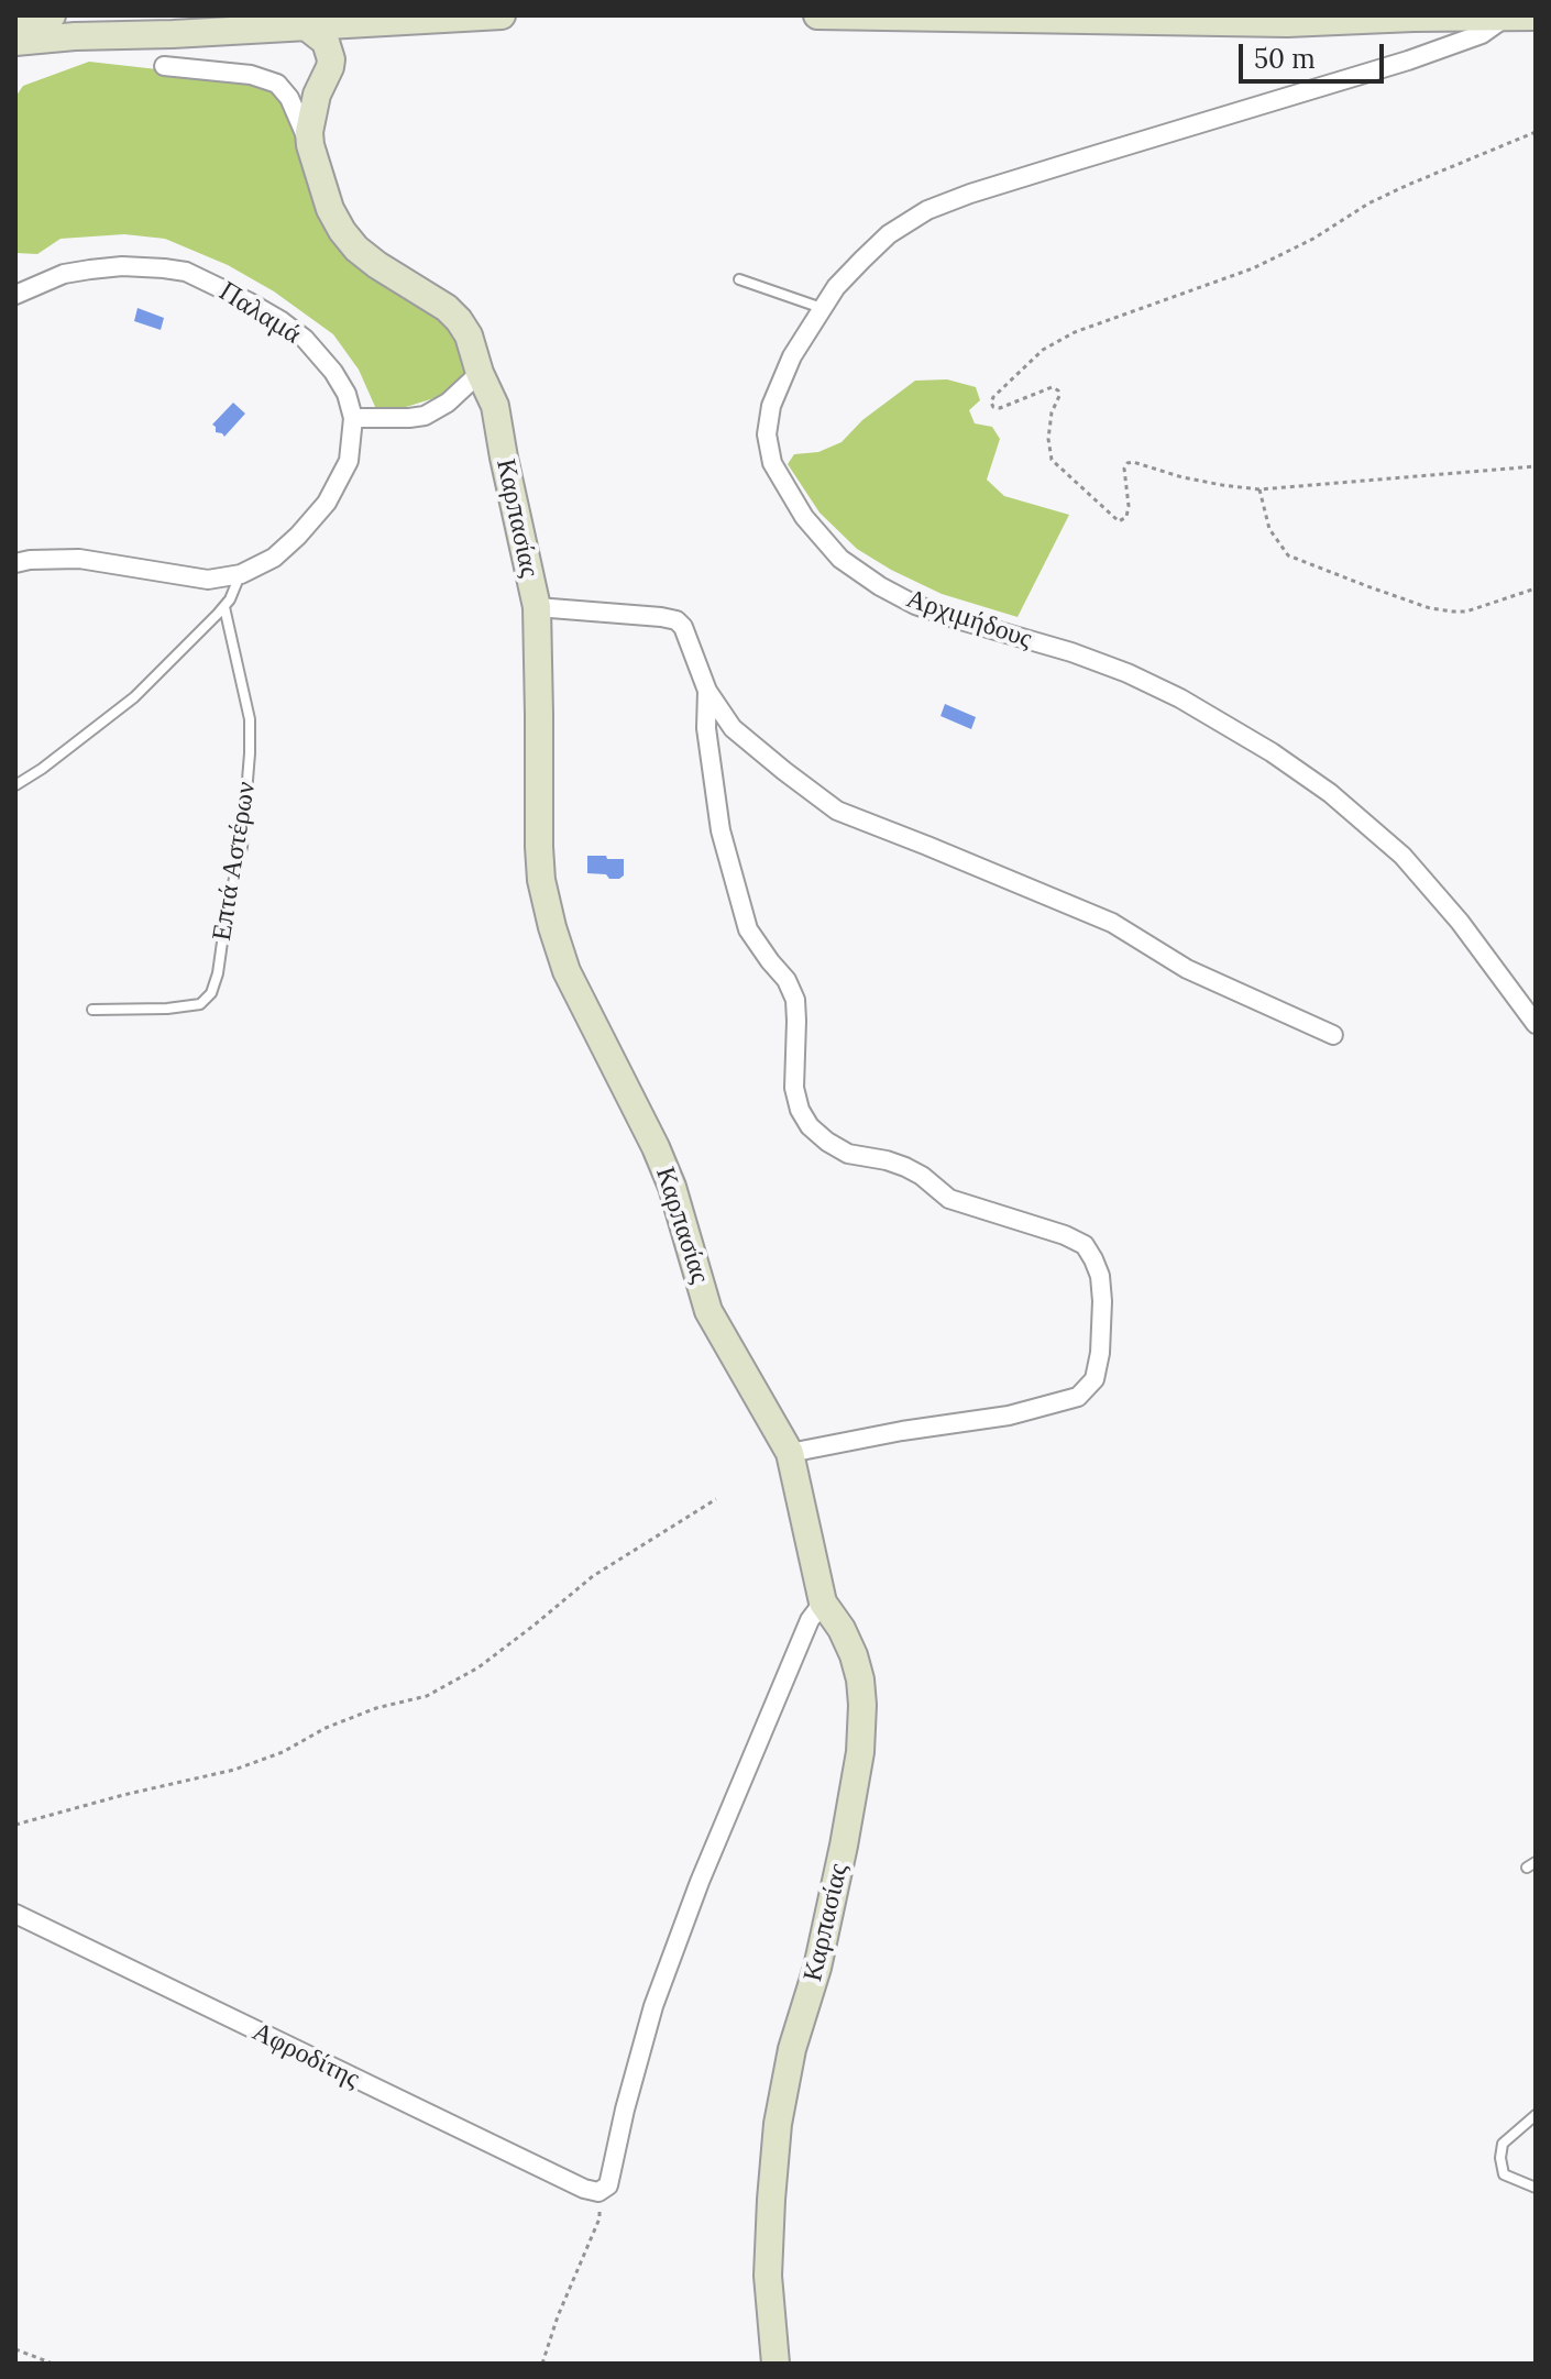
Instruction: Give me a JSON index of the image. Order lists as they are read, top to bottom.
{
  "streets": {
    "street": [
      "Παλαμά",
      "Καρπασίας",
      "Αρχιμήδους",
      "Αφροδίτης"
    ],
    "lane": ["Επτά Αστέρων"]
  },
  "scale_bar": "50 m"
}
